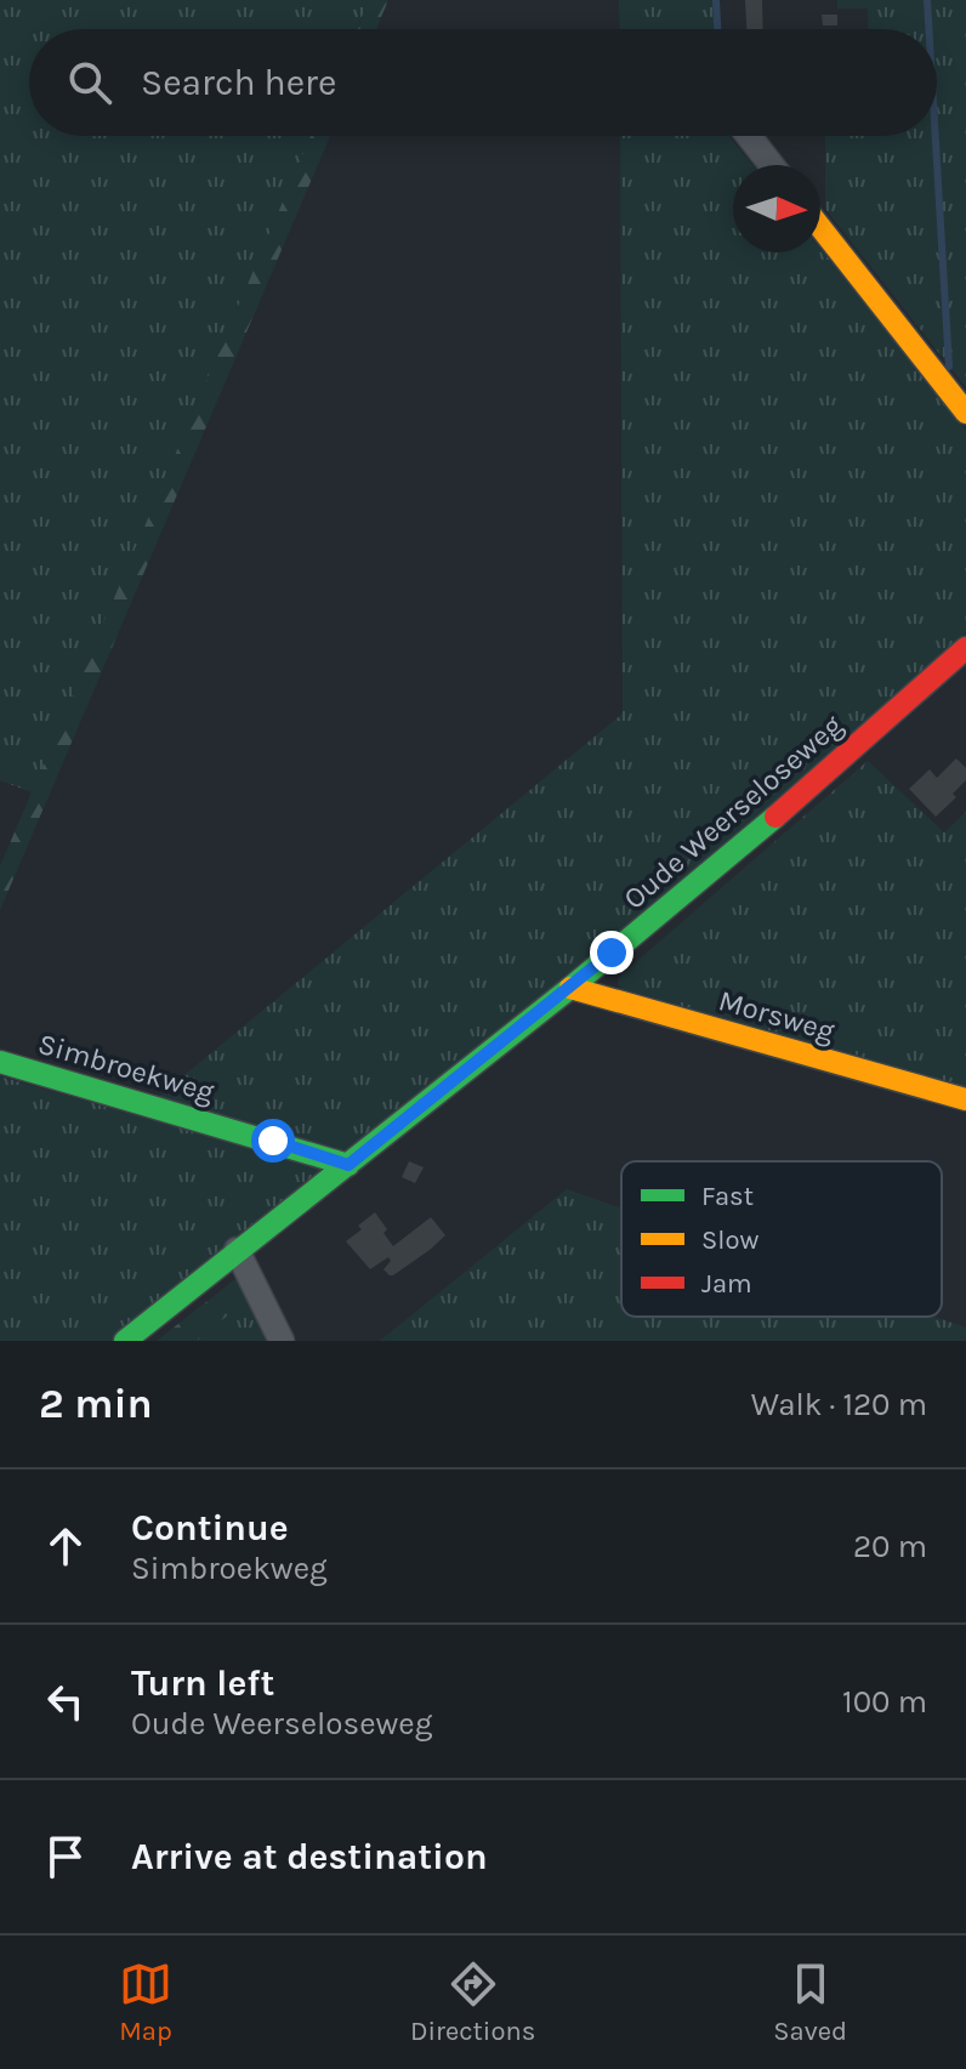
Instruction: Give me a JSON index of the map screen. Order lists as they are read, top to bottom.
{
  "streets": {
    "street": ["Oude Weerseloseweg", "Morsweg", "Simbroekweg"]
  },
  "crossings": [
    ["Oude Weerseloseweg", "Morsweg"],
    ["Oude Weerseloseweg", "Simbroekweg"]
  ],
  "legend": ["Fast", "Slow", "Jam"],
  "north": "right",
  "page": {
    "search": "Search here",
    "heading": ["2 min", "Walk · 120 m"],
    "list": [
      ["Continue", "Simbroekweg", "20 m"],
      ["Turn left", "Oude Weerseloseweg", "100 m"],
      "Arrive at destination"
    ],
    "nav": ["Map", "Directions", "Saved"]
  }
}
